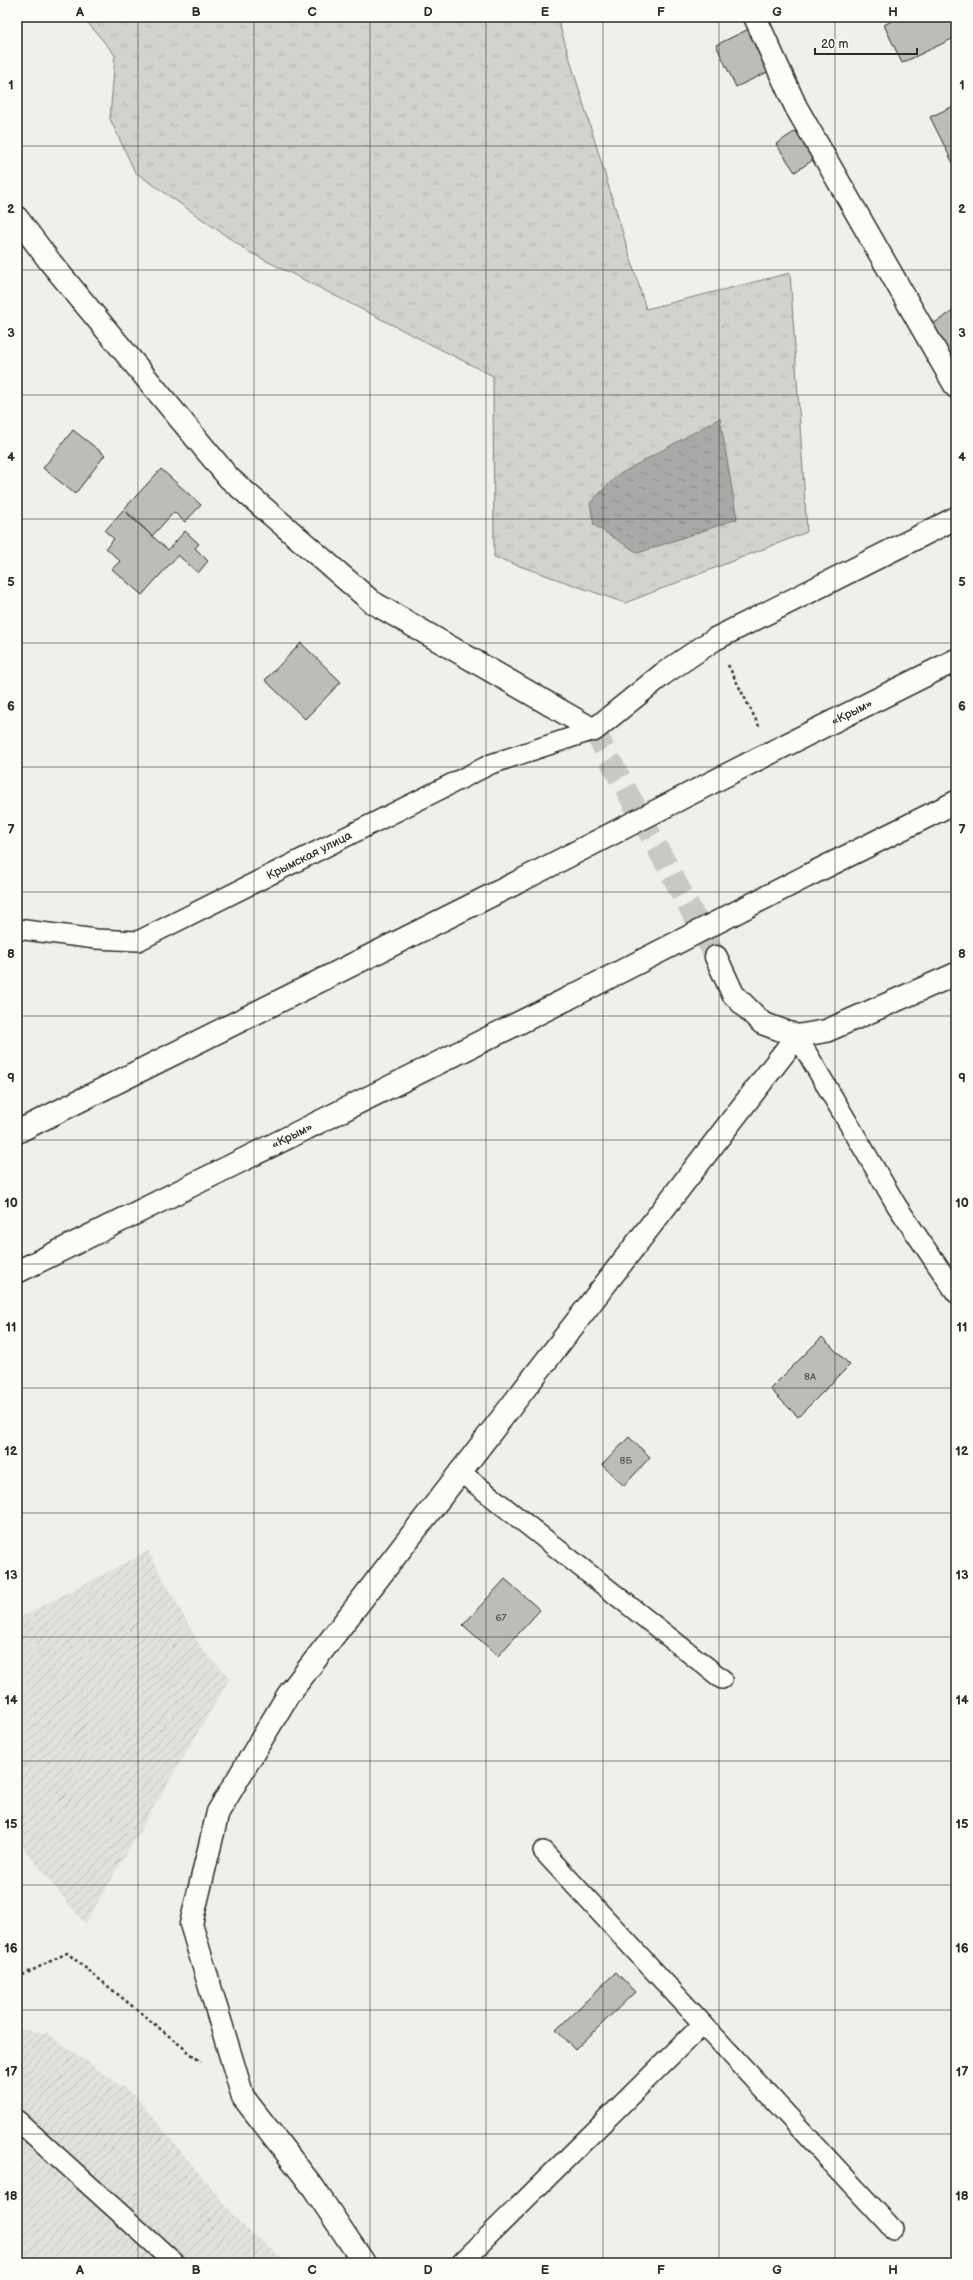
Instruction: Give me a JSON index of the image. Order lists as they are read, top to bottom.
{
  "streets": {
    "main road": ["«Крым»"],
    "lane": ["Крымская улица"]
  },
  "house_numbers": ["8А", "8Б", "67"],
  "scale_bar": "20 m",
  "grid": {
    "columns": [
      "A",
      "B",
      "C",
      "D",
      "E",
      "F",
      "G",
      "H"
    ],
    "rows": [
      "1",
      "2",
      "3",
      "4",
      "5",
      "6",
      "7",
      "8",
      "9",
      "10",
      "11",
      "12",
      "13",
      "14",
      "15",
      "16",
      "17",
      "18"
    ]
  }
}
